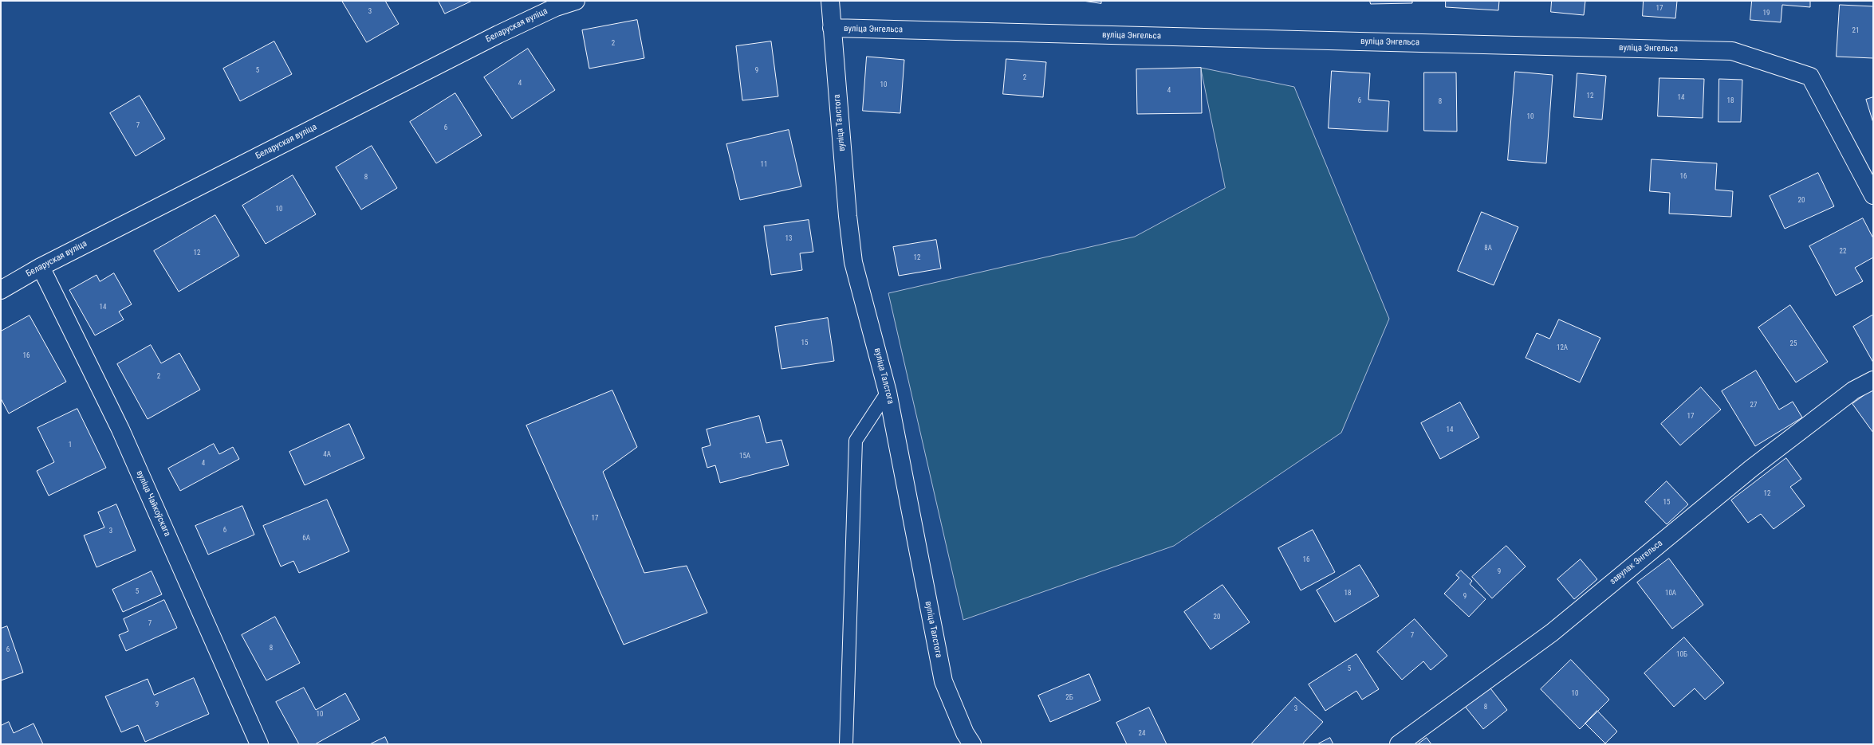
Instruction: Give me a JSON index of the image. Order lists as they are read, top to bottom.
{
  "streets": {
    "street": [
      "Беларуская вуліца",
      "вуліца Энгельса",
      "вуліца Талстога",
      "вуліца Чайкоўскага",
      "завулак Энгельса"
    ]
  },
  "crossings": [
    ["Беларуская вуліца", "вуліца Чайкоўскага"],
    ["вуліца Энгельса", "вуліца Талстога"]
  ],
  "house_numbers": [
    "17",
    "3",
    "19",
    "21",
    "2",
    "5",
    "9",
    "2",
    "4",
    "10",
    "4",
    "12",
    "14",
    "6",
    "18",
    "8",
    "10",
    "7",
    "6",
    "11",
    "16",
    "8",
    "20",
    "10",
    "13",
    "8А",
    "22",
    "12",
    "12",
    "14",
    "15",
    "25",
    "12А",
    "16",
    "2",
    "27",
    "17",
    "14",
    "1",
    "4А",
    "15А",
    "4",
    "12",
    "15",
    "17",
    "6",
    "3",
    "6А",
    "16",
    "9",
    "5",
    "18",
    "10А",
    "9",
    "20",
    "7",
    "7",
    "8",
    "6",
    "10Б",
    "5",
    "10",
    "2Б",
    "9",
    "8",
    "3",
    "10",
    "24"
  ]
}
